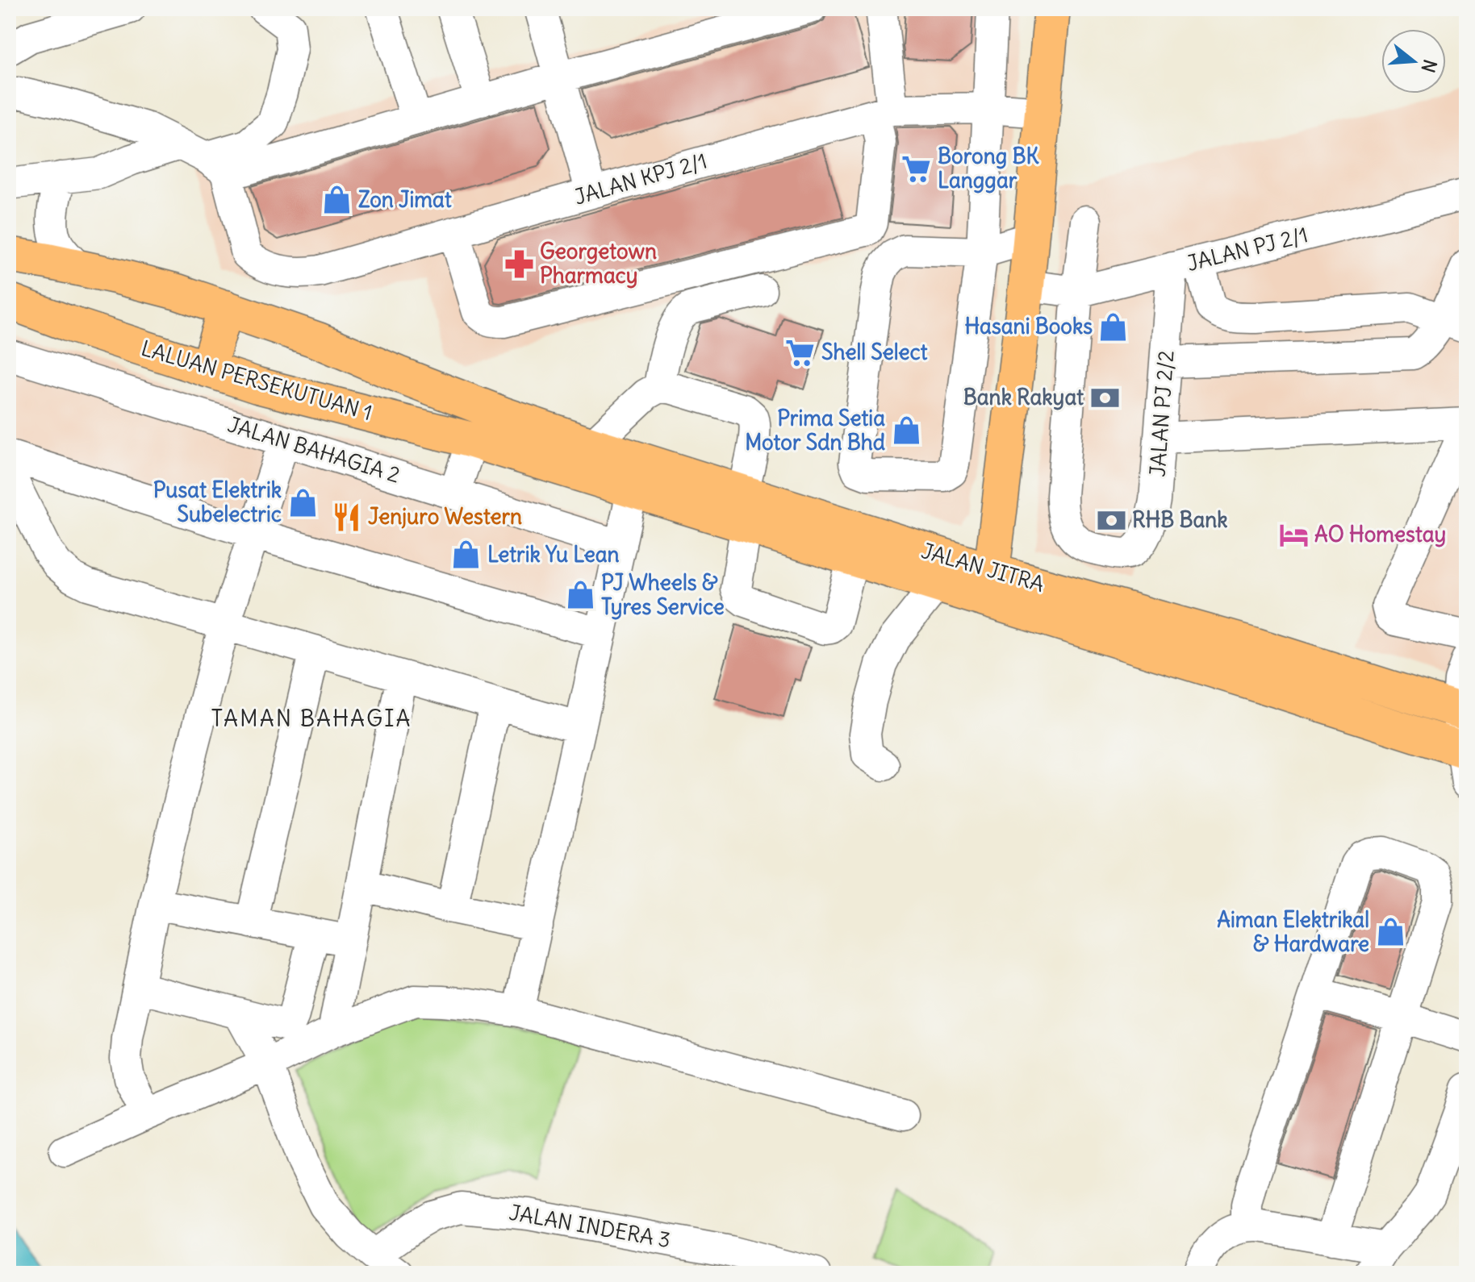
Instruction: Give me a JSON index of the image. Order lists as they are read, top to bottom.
{
  "streets": {
    "main road": ["LALUAN PERSEKUTUAN 1", "JALAN JITRA"],
    "street": [
      "JALAN KPJ 2/1",
      "JALAN PJ 2/1",
      "JALAN PJ 2/2",
      "JALAN BAHAGIA 2",
      "JALAN INDERA 3"
    ]
  },
  "crossings": [
    ["JALAN PJ 2/1", "JALAN PJ 2/2"],
    ["LALUAN PERSEKUTUAN 1", "JALAN JITRA"]
  ],
  "districts": ["TAMAN BAHAGIA"],
  "places": {
    "supermarket": ["Borong BK Langgar", "Shell Select"],
    "shop": [
      "Zon Jimat",
      "Hasani Books",
      "Prima Setia Motor Sdn Bhd",
      "Pusat Elektrik Subelectric",
      "Letrik Yu Lean",
      "PJ Wheels & Tyres Service",
      "Aiman Elektrikal & Hardware"
    ],
    "pharmacy": ["Georgetown Pharmacy"],
    "bank": ["Bank Rakyat", "RHB Bank"],
    "restaurant": ["Jenjuro Western"],
    "hotel": ["AO Homestay"]
  },
  "north": "right"
}
